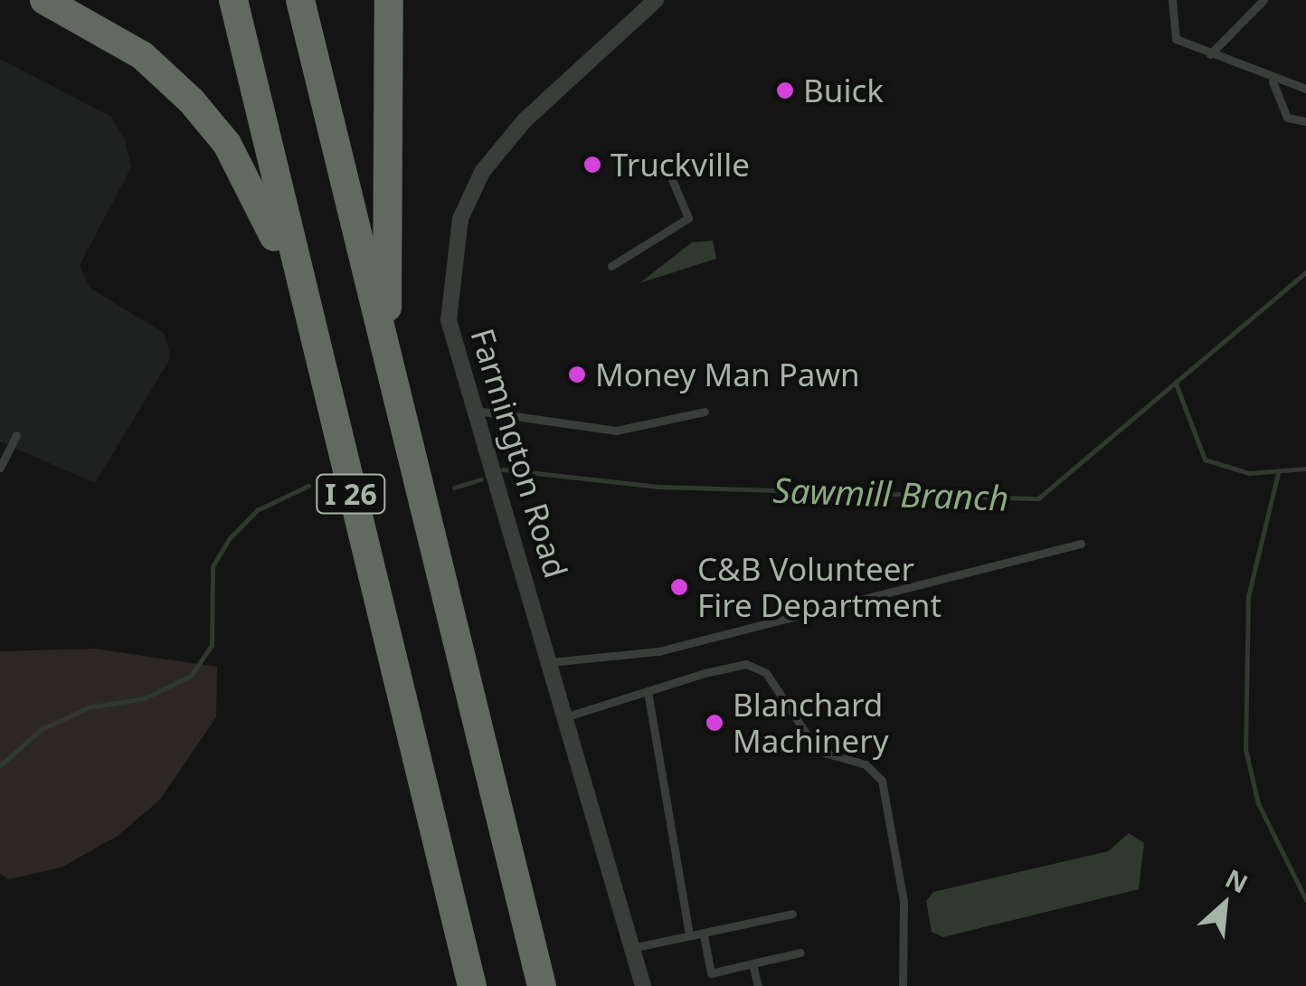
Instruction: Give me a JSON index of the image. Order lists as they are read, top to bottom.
{
  "streets": {
    "highway": ["I 26"],
    "street": ["Farmington Road"]
  },
  "water": ["Sawmill Branch"],
  "places": [
    "Buick",
    "Truckville",
    "Money Man Pawn",
    "C&B Volunteer Fire Department",
    "Blanchard Machinery"
  ],
  "north": "top right"
}
